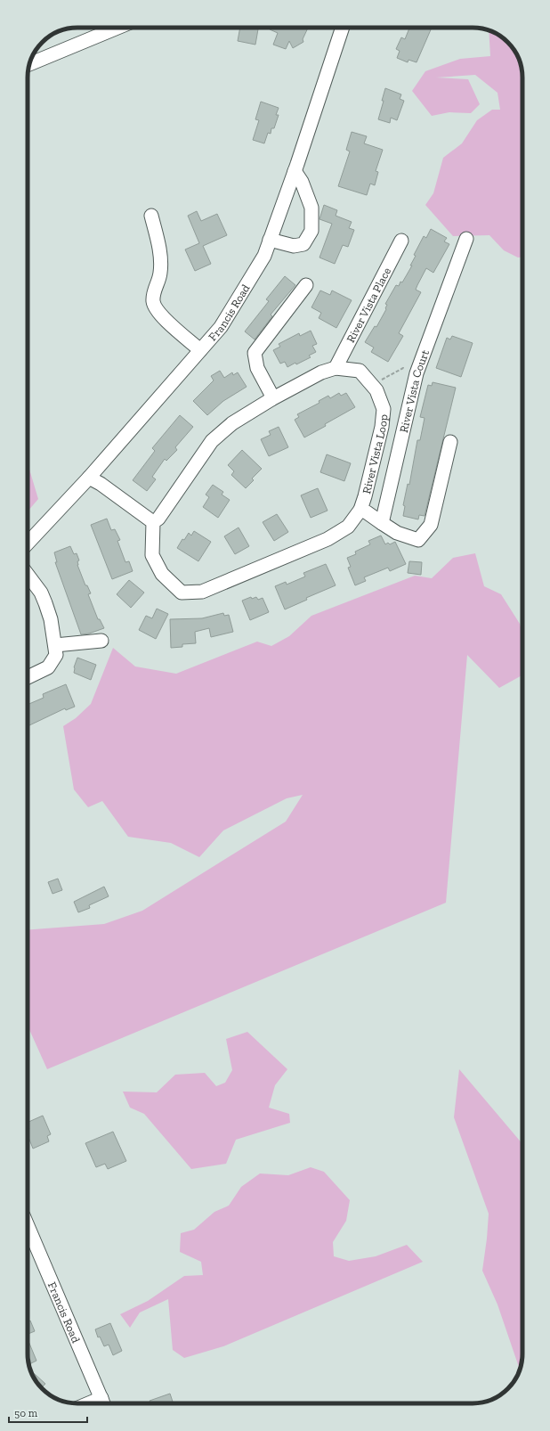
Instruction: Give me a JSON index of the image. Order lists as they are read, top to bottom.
{
  "streets": {
    "street": [
      "River Vista Place",
      "Francis Road",
      "River Vista Court",
      "River Vista Loop"
    ]
  },
  "crossings": [
    ["River Vista Place", "River Vista Loop"]
  ],
  "scale_bar": "50 m"
}
